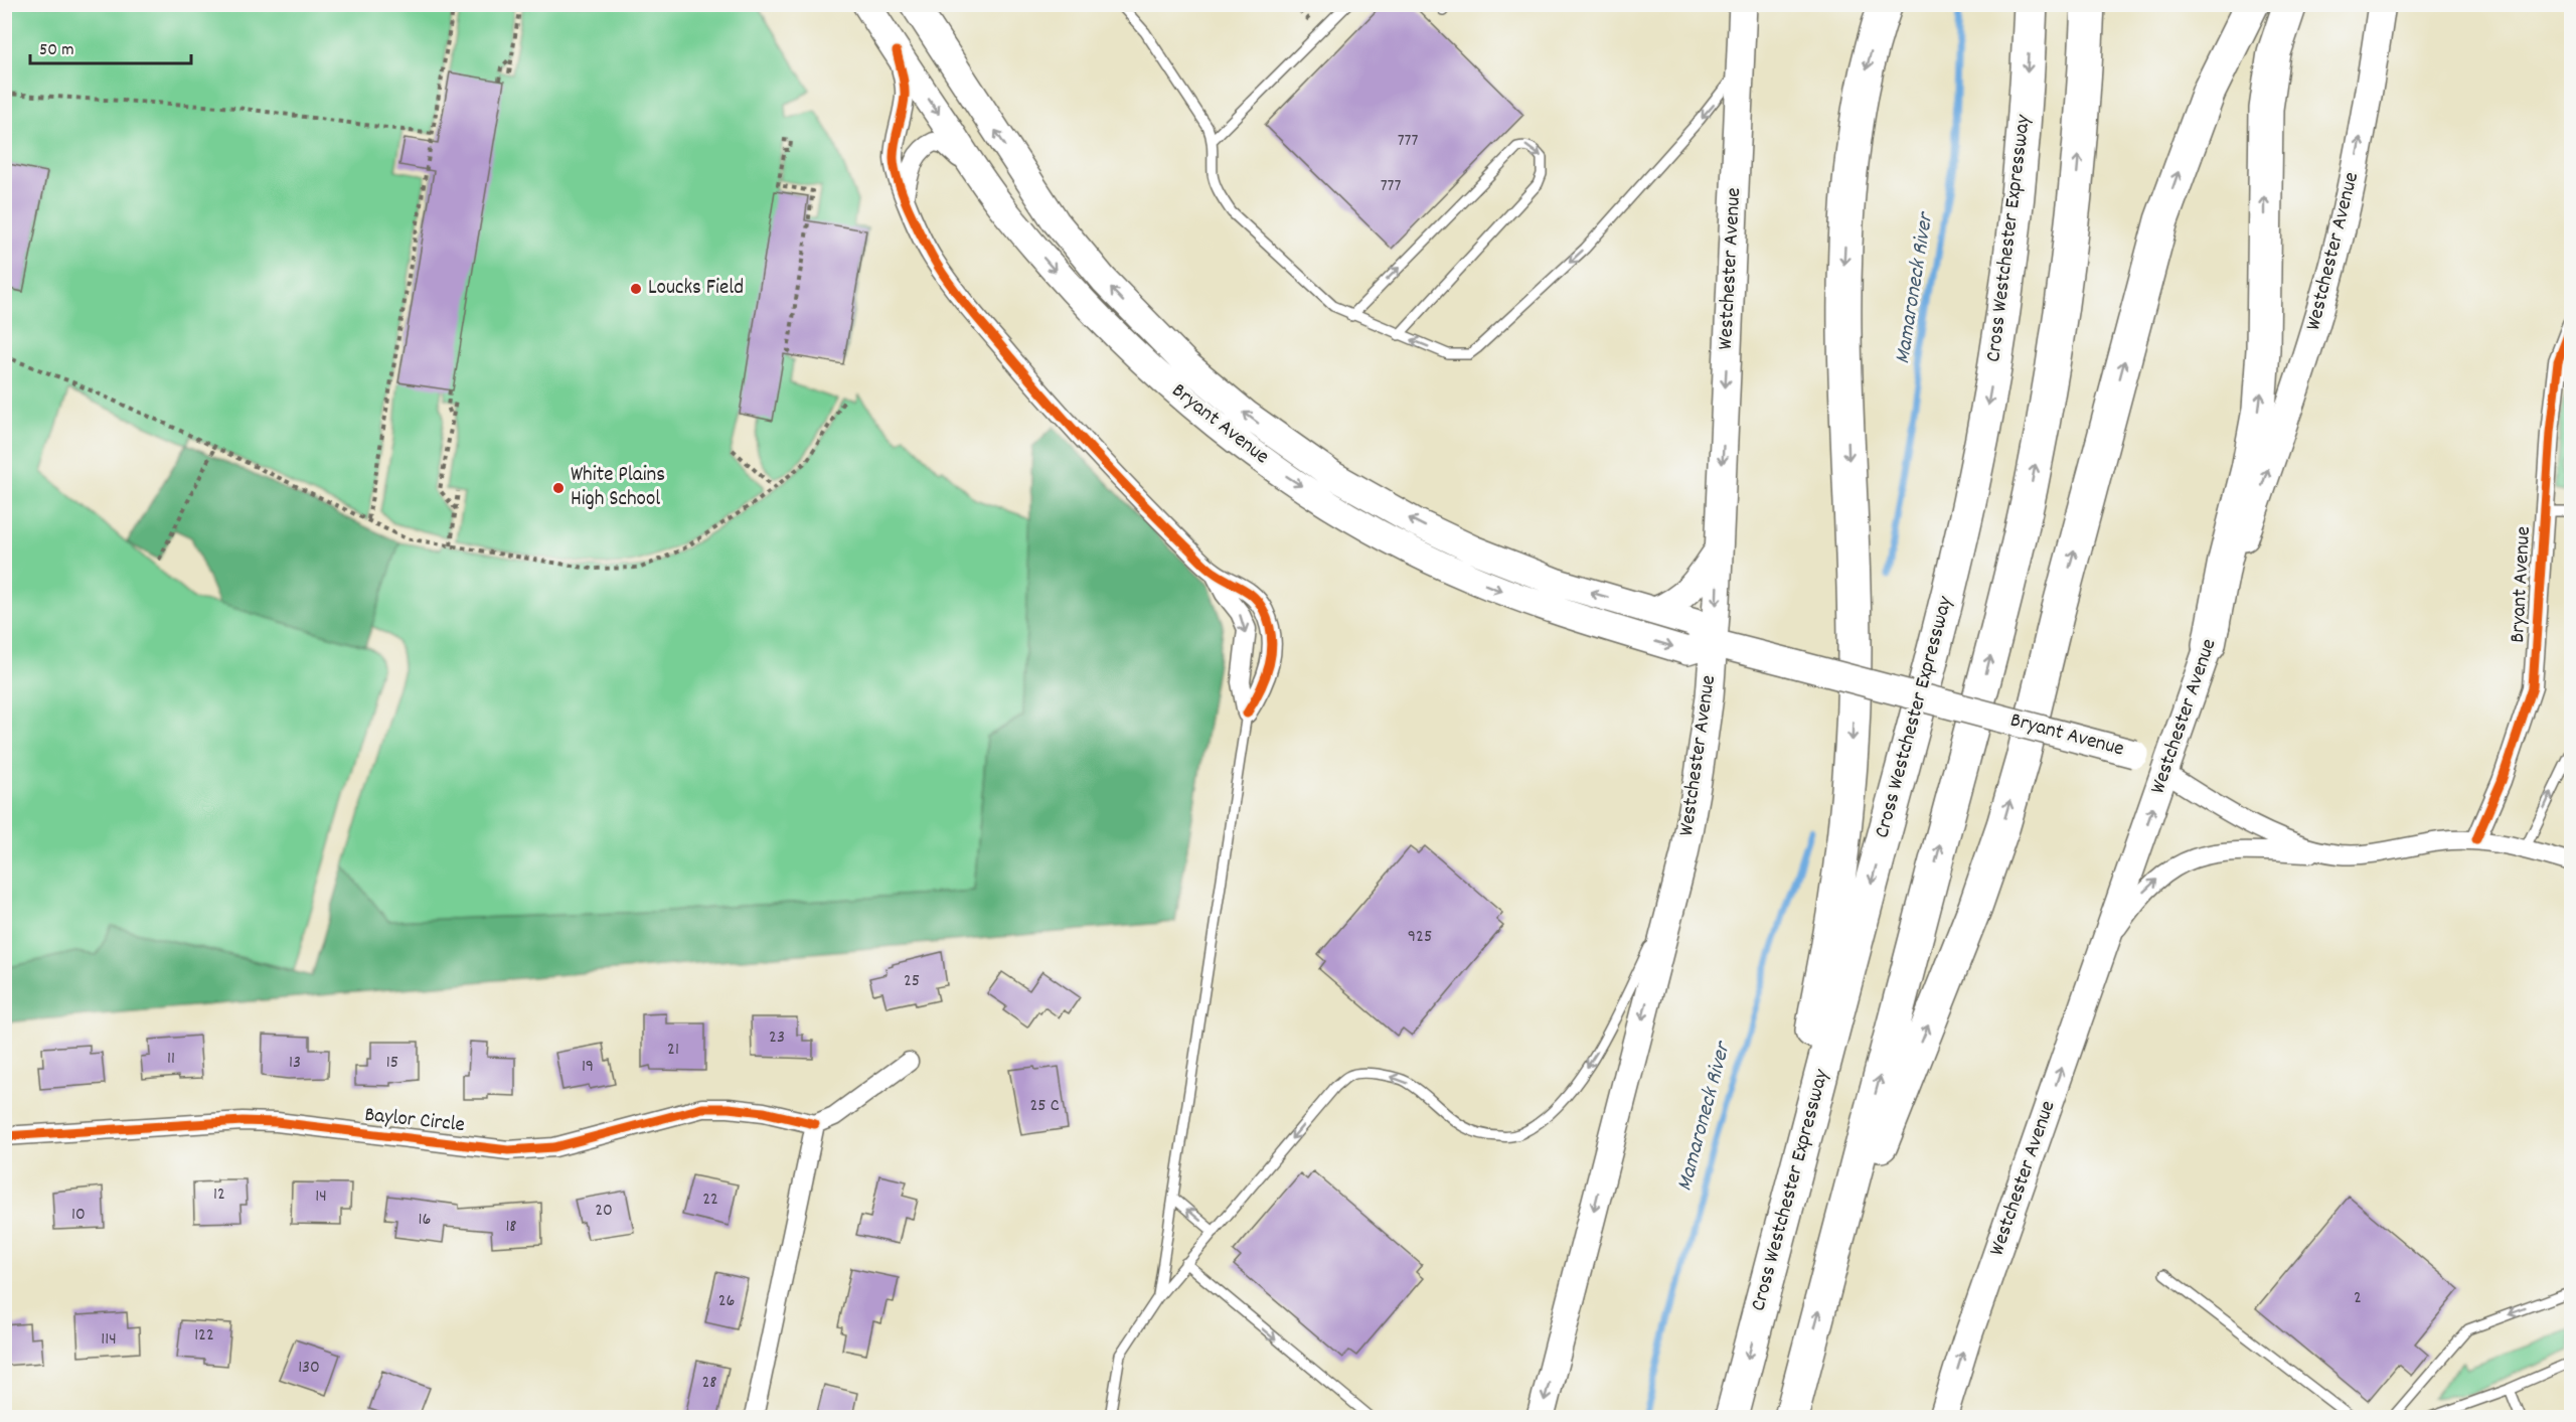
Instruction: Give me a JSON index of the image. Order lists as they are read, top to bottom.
{
  "streets": {
    "highway": ["Cross Westchester Expressway"],
    "main road": ["Westchester Avenue", "Bryant Avenue"],
    "street": ["Baylor Circle"]
  },
  "crossings": [
    ["Westchester Avenue", "Bryant Avenue"]
  ],
  "water": ["Mamaroneck River"],
  "places": ["Loucks Field", "White Plains High School"],
  "house_numbers": [
    "777",
    "777",
    "925",
    "25",
    "23",
    "21",
    "11",
    "13",
    "15",
    "19",
    "25 C",
    "12",
    "14",
    "22",
    "20",
    "10",
    "16",
    "18",
    "2",
    "26",
    "122",
    "114",
    "130",
    "28"
  ],
  "scale_bar": "50 m"
}
